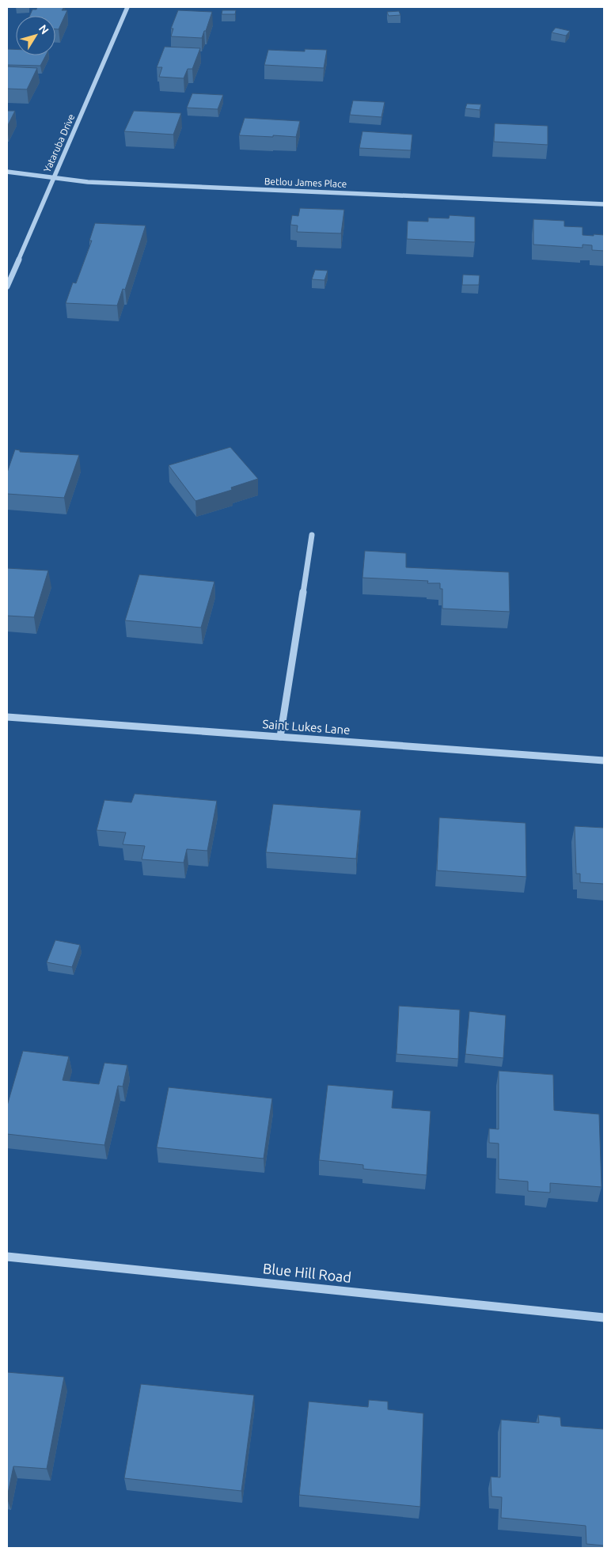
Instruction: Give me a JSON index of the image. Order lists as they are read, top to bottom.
{
  "streets": {
    "street": [
      "Yataruba Drive",
      "Betlou James Place",
      "Saint Lukes Lane",
      "Blue Hill Road"
    ]
  },
  "crossings": [
    ["Yataruba Drive", "Betlou James Place"]
  ],
  "north": "top right"
}
